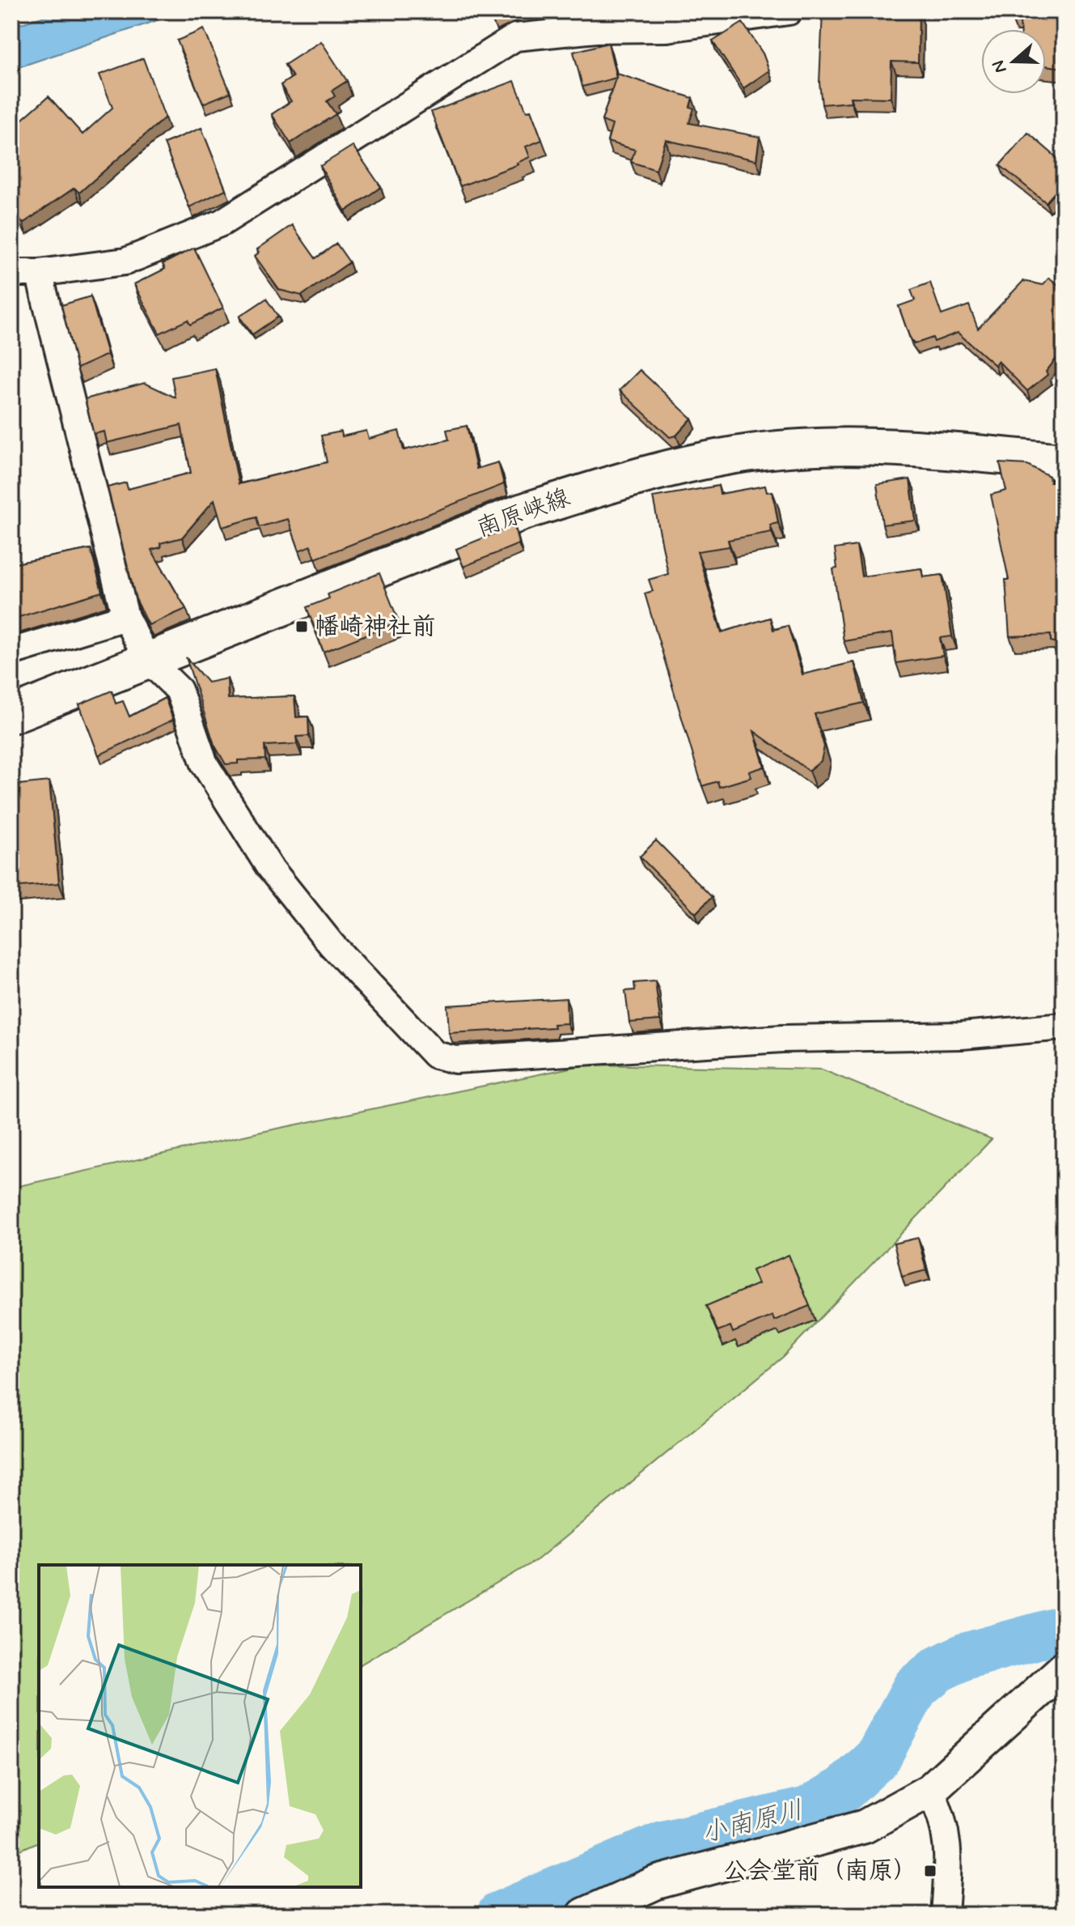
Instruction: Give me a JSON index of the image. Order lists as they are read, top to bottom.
{
  "streets": {
    "main road": ["南原峡線"]
  },
  "water": ["小南原川"],
  "places": {
    "transit": ["幡崎神社前", "公会堂前（南原）"]
  },
  "north": "left"
}
